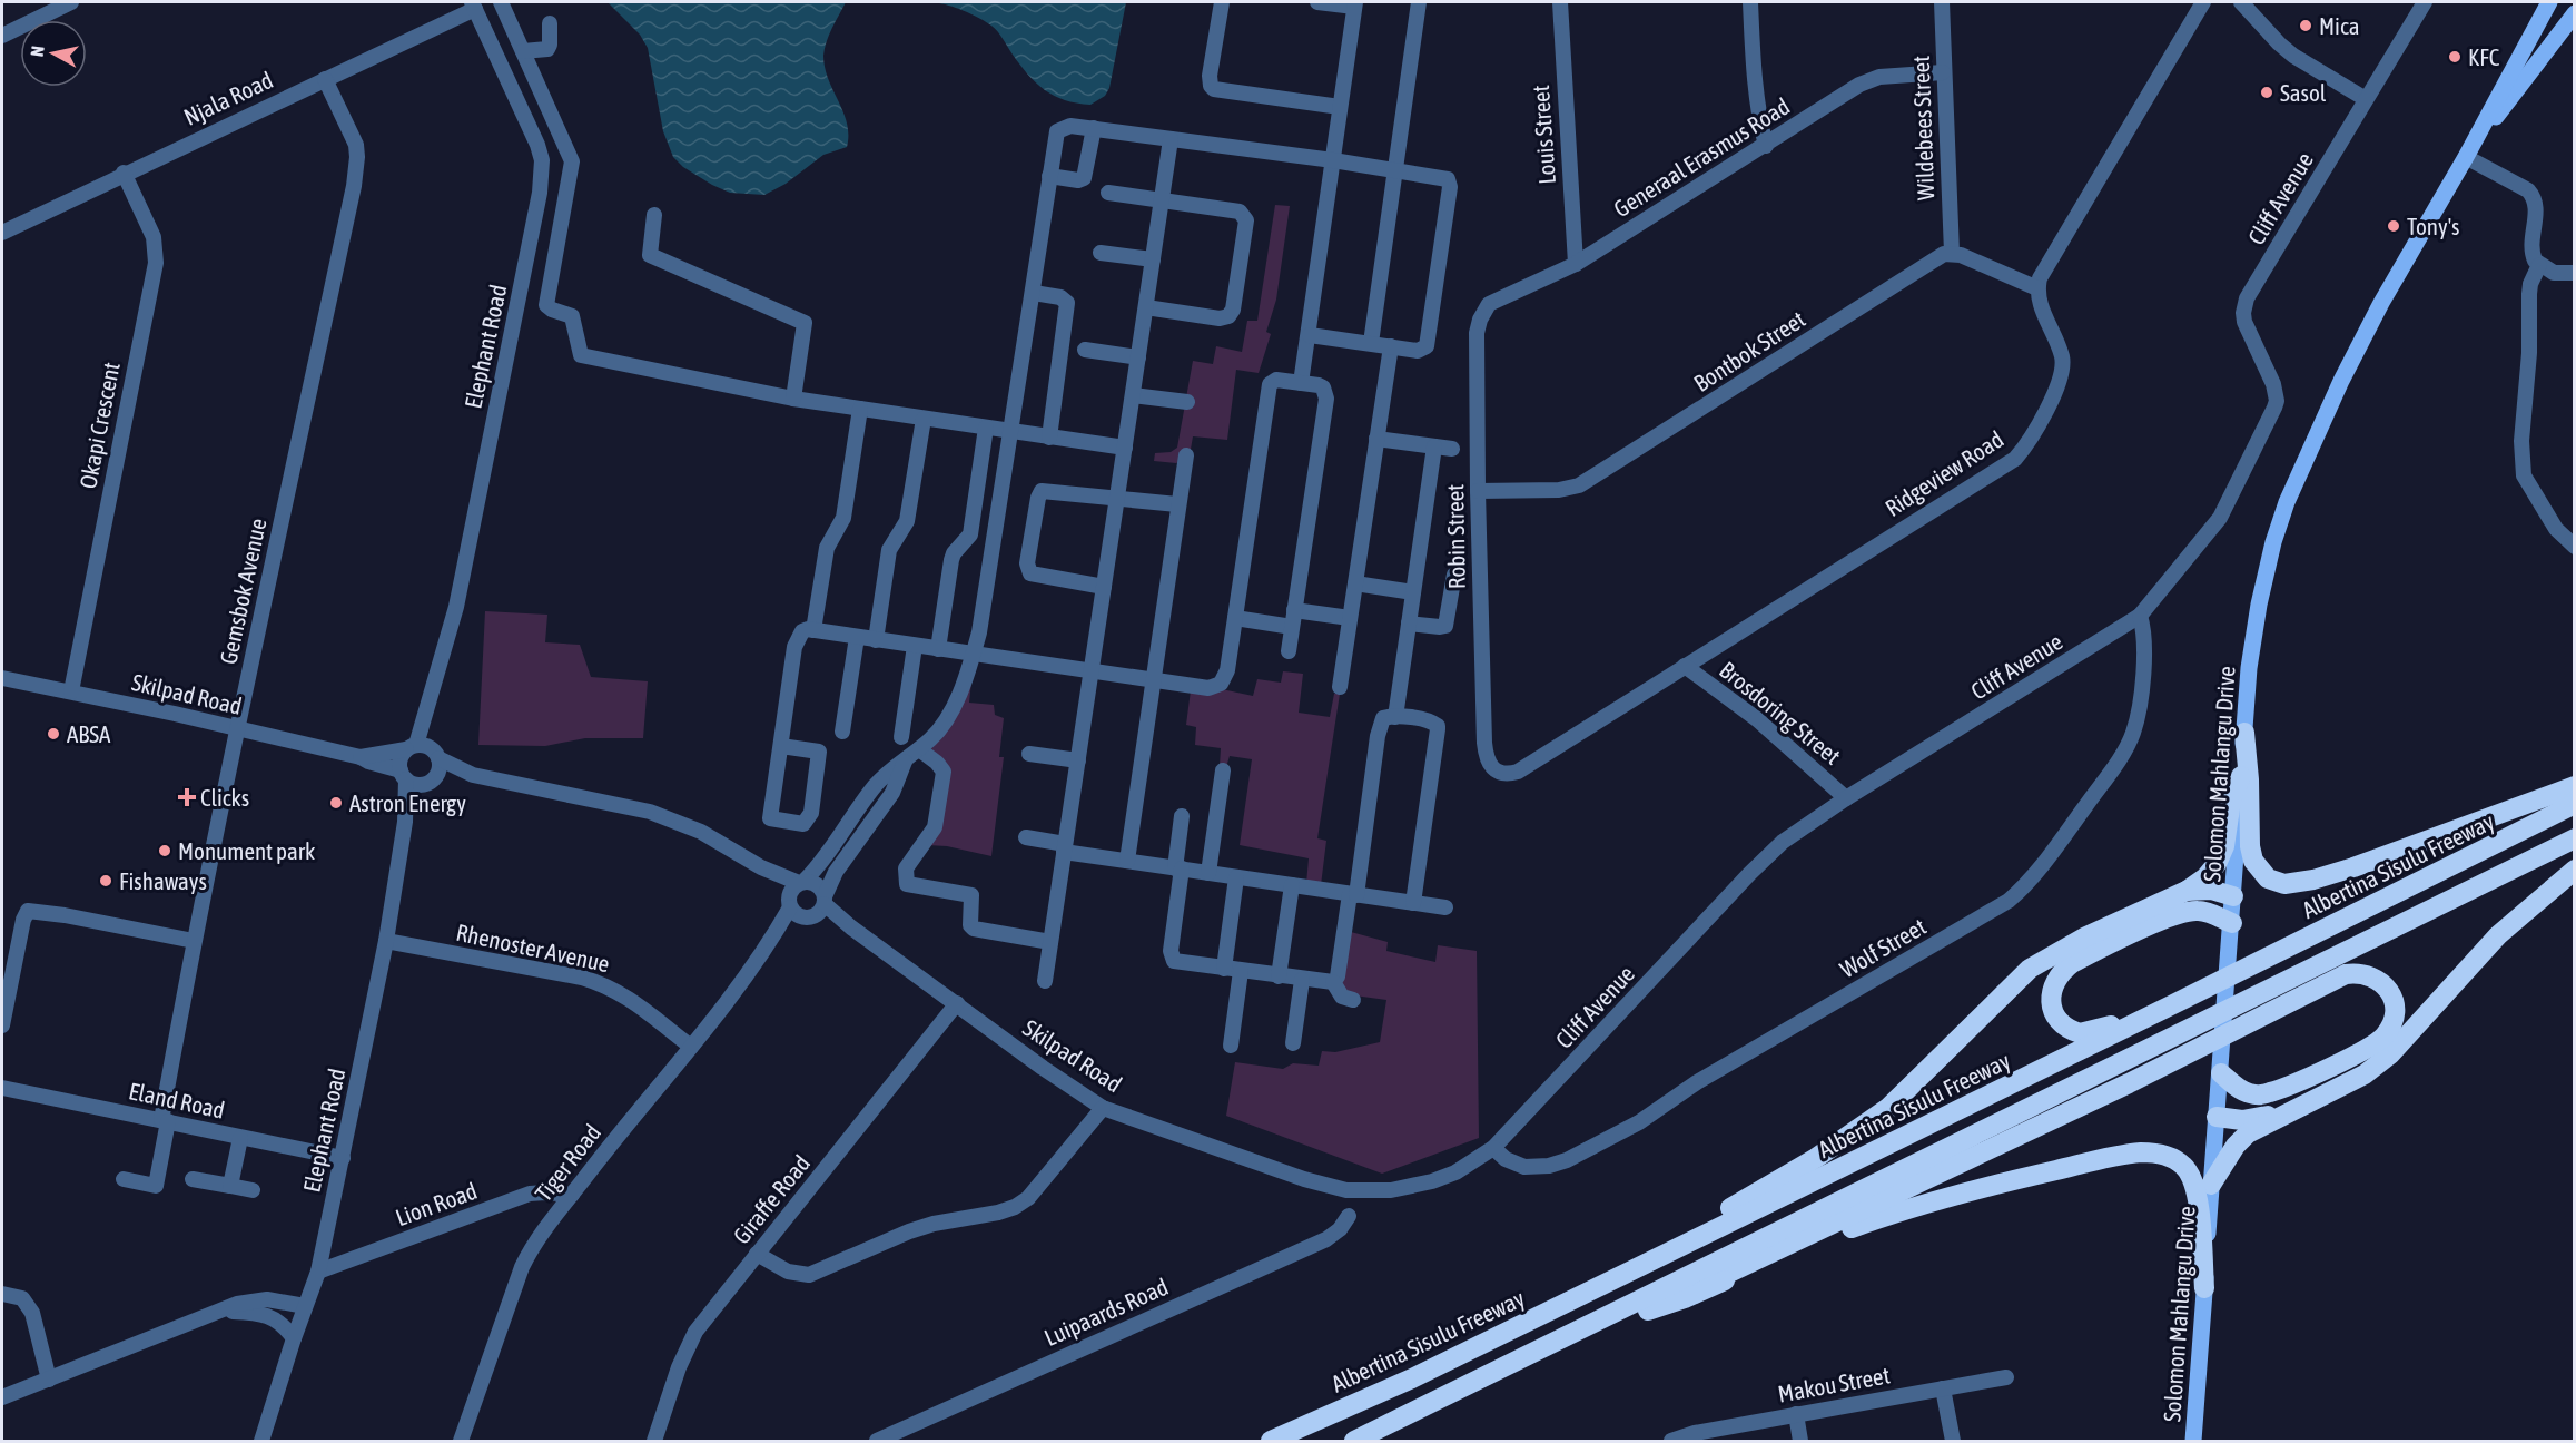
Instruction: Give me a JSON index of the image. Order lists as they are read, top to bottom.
{
  "streets": {
    "highway": ["Albertina Sisulu Freeway"],
    "main road": ["Solomon Mahlangu Drive"],
    "street": [
      "Njala Road",
      "Wildebees Street",
      "Louis Street",
      "Generaal Erasmus Road",
      "Cliff Avenue",
      "Elephant Road",
      "Bontbok Street",
      "Okapi Crescent",
      "Ridgeview Road",
      "Robin Street",
      "Gemsbok Avenue",
      "Skilpad Road",
      "Brosdoring Street",
      "Rhenoster Avenue",
      "Wolf Street",
      "Eland Road",
      "Tiger Road",
      "Giraffe Road",
      "Lion Road",
      "Luipaards Road",
      "Makou Street"
    ]
  },
  "crossings": [
    ["Njala Road", "Elephant Road"],
    ["Njala Road", "Okapi Crescent"],
    ["Njala Road", "Gemsbok Avenue"],
    ["Wildebees Street", "Generaal Erasmus Road"],
    ["Wildebees Street", "Bontbok Street"],
    ["Louis Street", "Generaal Erasmus Road"],
    ["Generaal Erasmus Road", "Robin Street"],
    ["Cliff Avenue", "Skilpad Road"],
    ["Cliff Avenue", "Brosdoring Street"],
    ["Cliff Avenue", "Wolf Street"],
    ["Elephant Road", "Skilpad Road"],
    ["Elephant Road", "Rhenoster Avenue"],
    ["Elephant Road", "Eland Road"],
    ["Elephant Road", "Lion Road"],
    ["Bontbok Street", "Robin Street"],
    ["Okapi Crescent", "Skilpad Road"],
    ["Ridgeview Road", "Robin Street"],
    ["Ridgeview Road", "Brosdoring Street"],
    ["Gemsbok Avenue", "Skilpad Road"],
    ["Gemsbok Avenue", "Eland Road"],
    ["Skilpad Road", "Tiger Road"],
    ["Skilpad Road", "Giraffe Road"],
    ["Rhenoster Avenue", "Tiger Road"],
    ["Tiger Road", "Lion Road"]
  ],
  "places": {
    "other": [
      "Mica",
      "KFC",
      "Sasol",
      "Tony's",
      "ABSA",
      "Astron Energy",
      "Monument park",
      "Fishaways"
    ],
    "health": ["Clicks"]
  },
  "north": "left"
}
